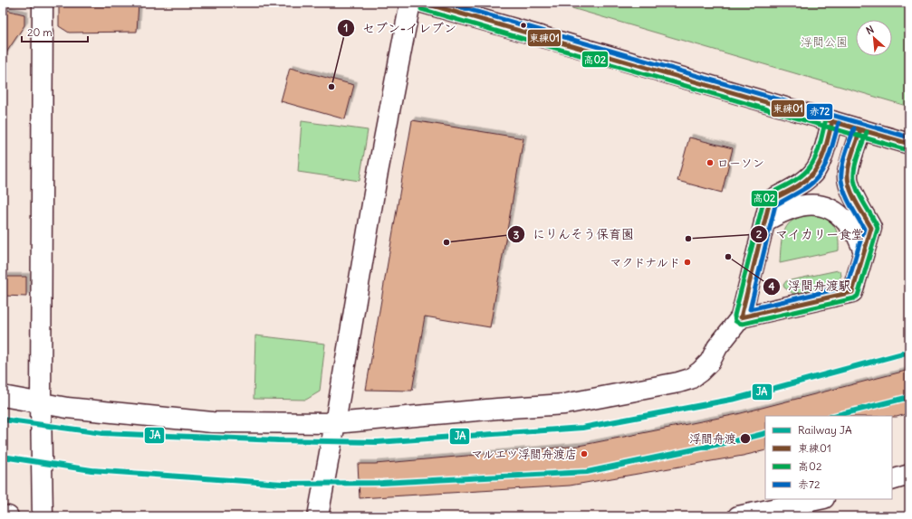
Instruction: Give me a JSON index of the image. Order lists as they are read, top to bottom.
{
  "parks": ["浮間公園"],
  "places": [
    "セブン-イレブン",
    "ローソン",
    "マイカリー食堂",
    "にりんそう保育園",
    "浮間舟渡駅",
    "マクドナルド",
    "浮間舟渡",
    "マルエツ浮間舟渡店"
  ],
  "lines": [
    "transit line 東練01",
    "transit line 赤72",
    "transit line 高02",
    "rail line JA"
  ],
  "legend": [
    "Railway JA",
    "東練01",
    "高02",
    "赤72"
  ],
  "scale_bar": "20 m",
  "north": "top left"
}
